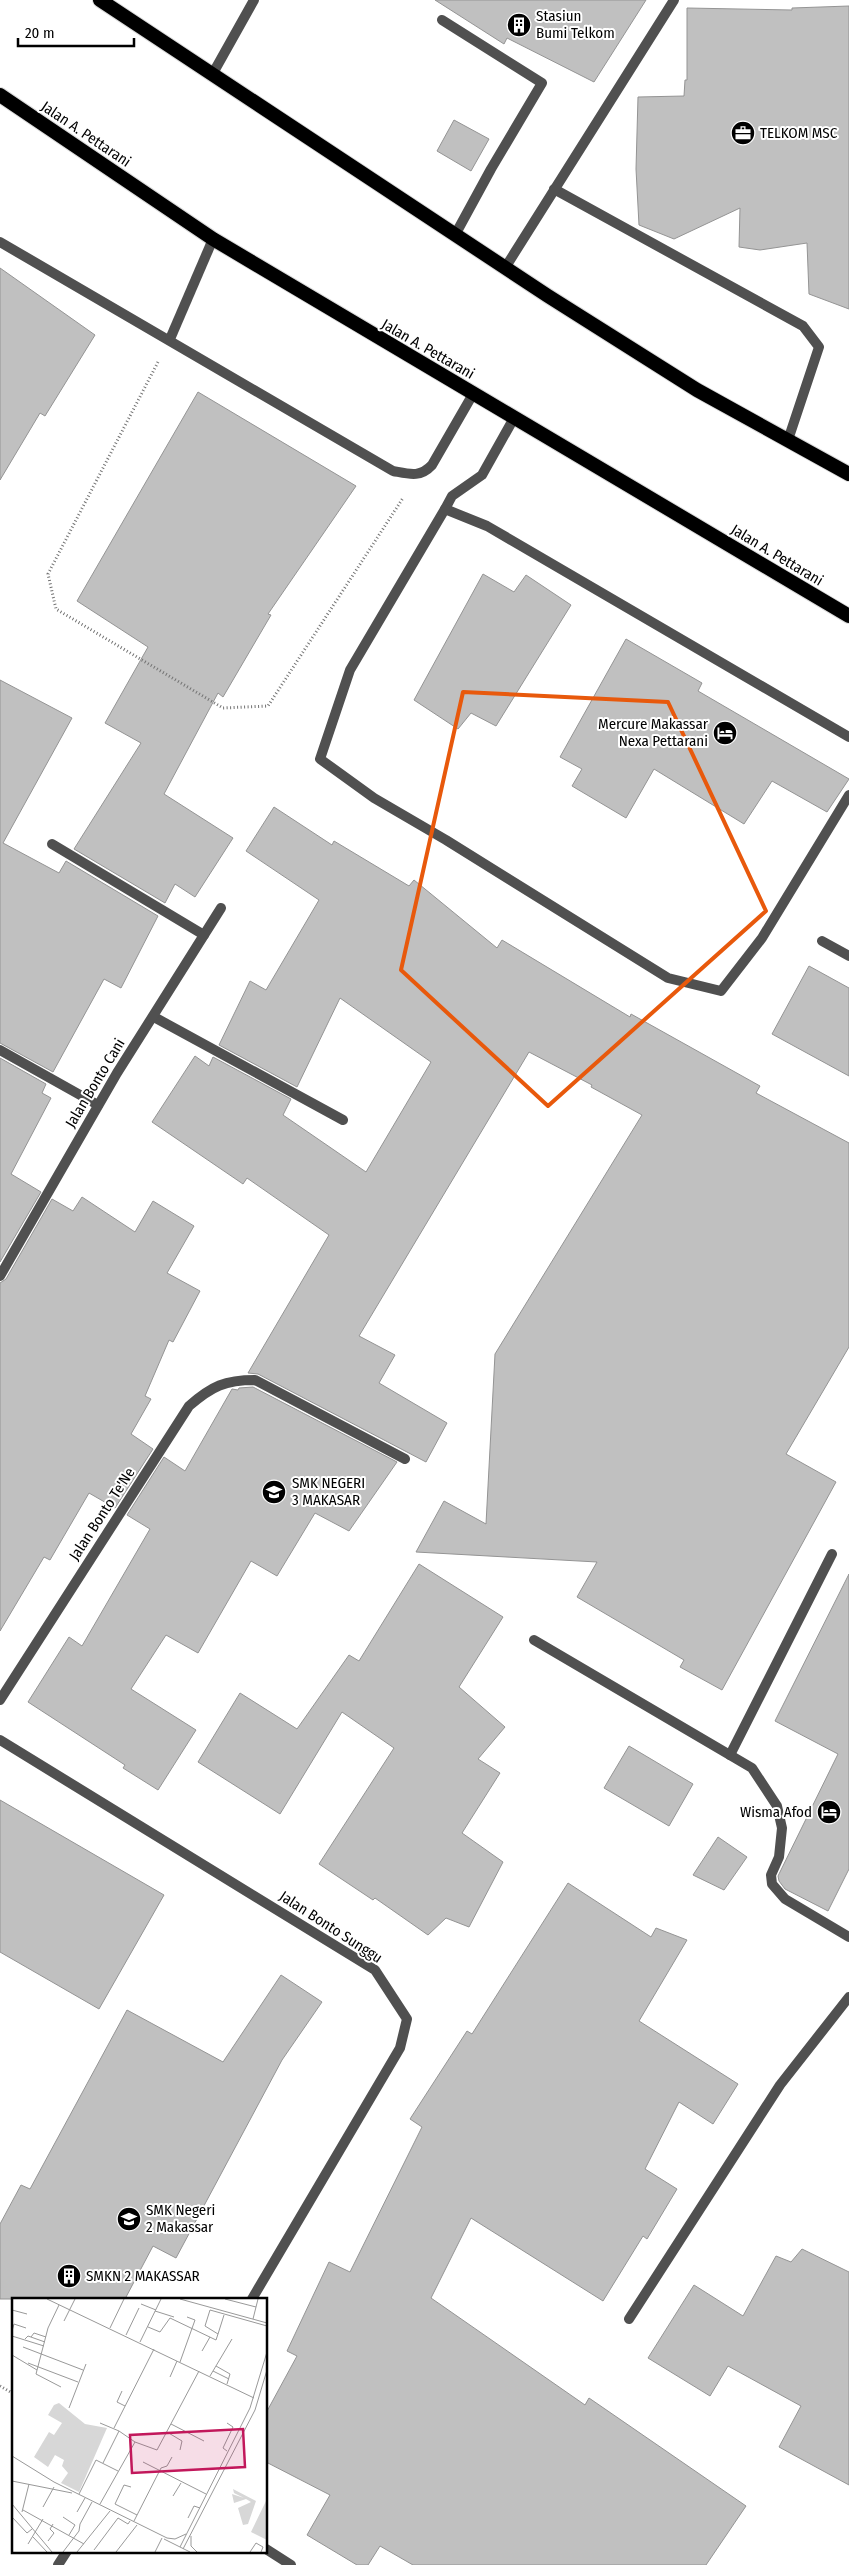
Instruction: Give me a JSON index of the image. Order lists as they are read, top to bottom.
{
  "streets": {
    "highway": ["Jalan A. Pettarani"],
    "street": ["Jalan Bonto Cani", "Jalan Bonto Te'Ne", "Jalan Bonto Sunggu"]
  },
  "places": {
    "building": ["Stasiun Bumi Telkom", "SMKN 2 MAKASSAR"],
    "office": ["TELKOM MSC"],
    "hotel": ["Mercure Makassar Nexa Pettarani", "Wisma Afod"],
    "school or university": ["SMK NEGERI 3 MAKASAR", "SMK Negeri 2 Makassar"]
  },
  "scale_bar": "20 m"
}
